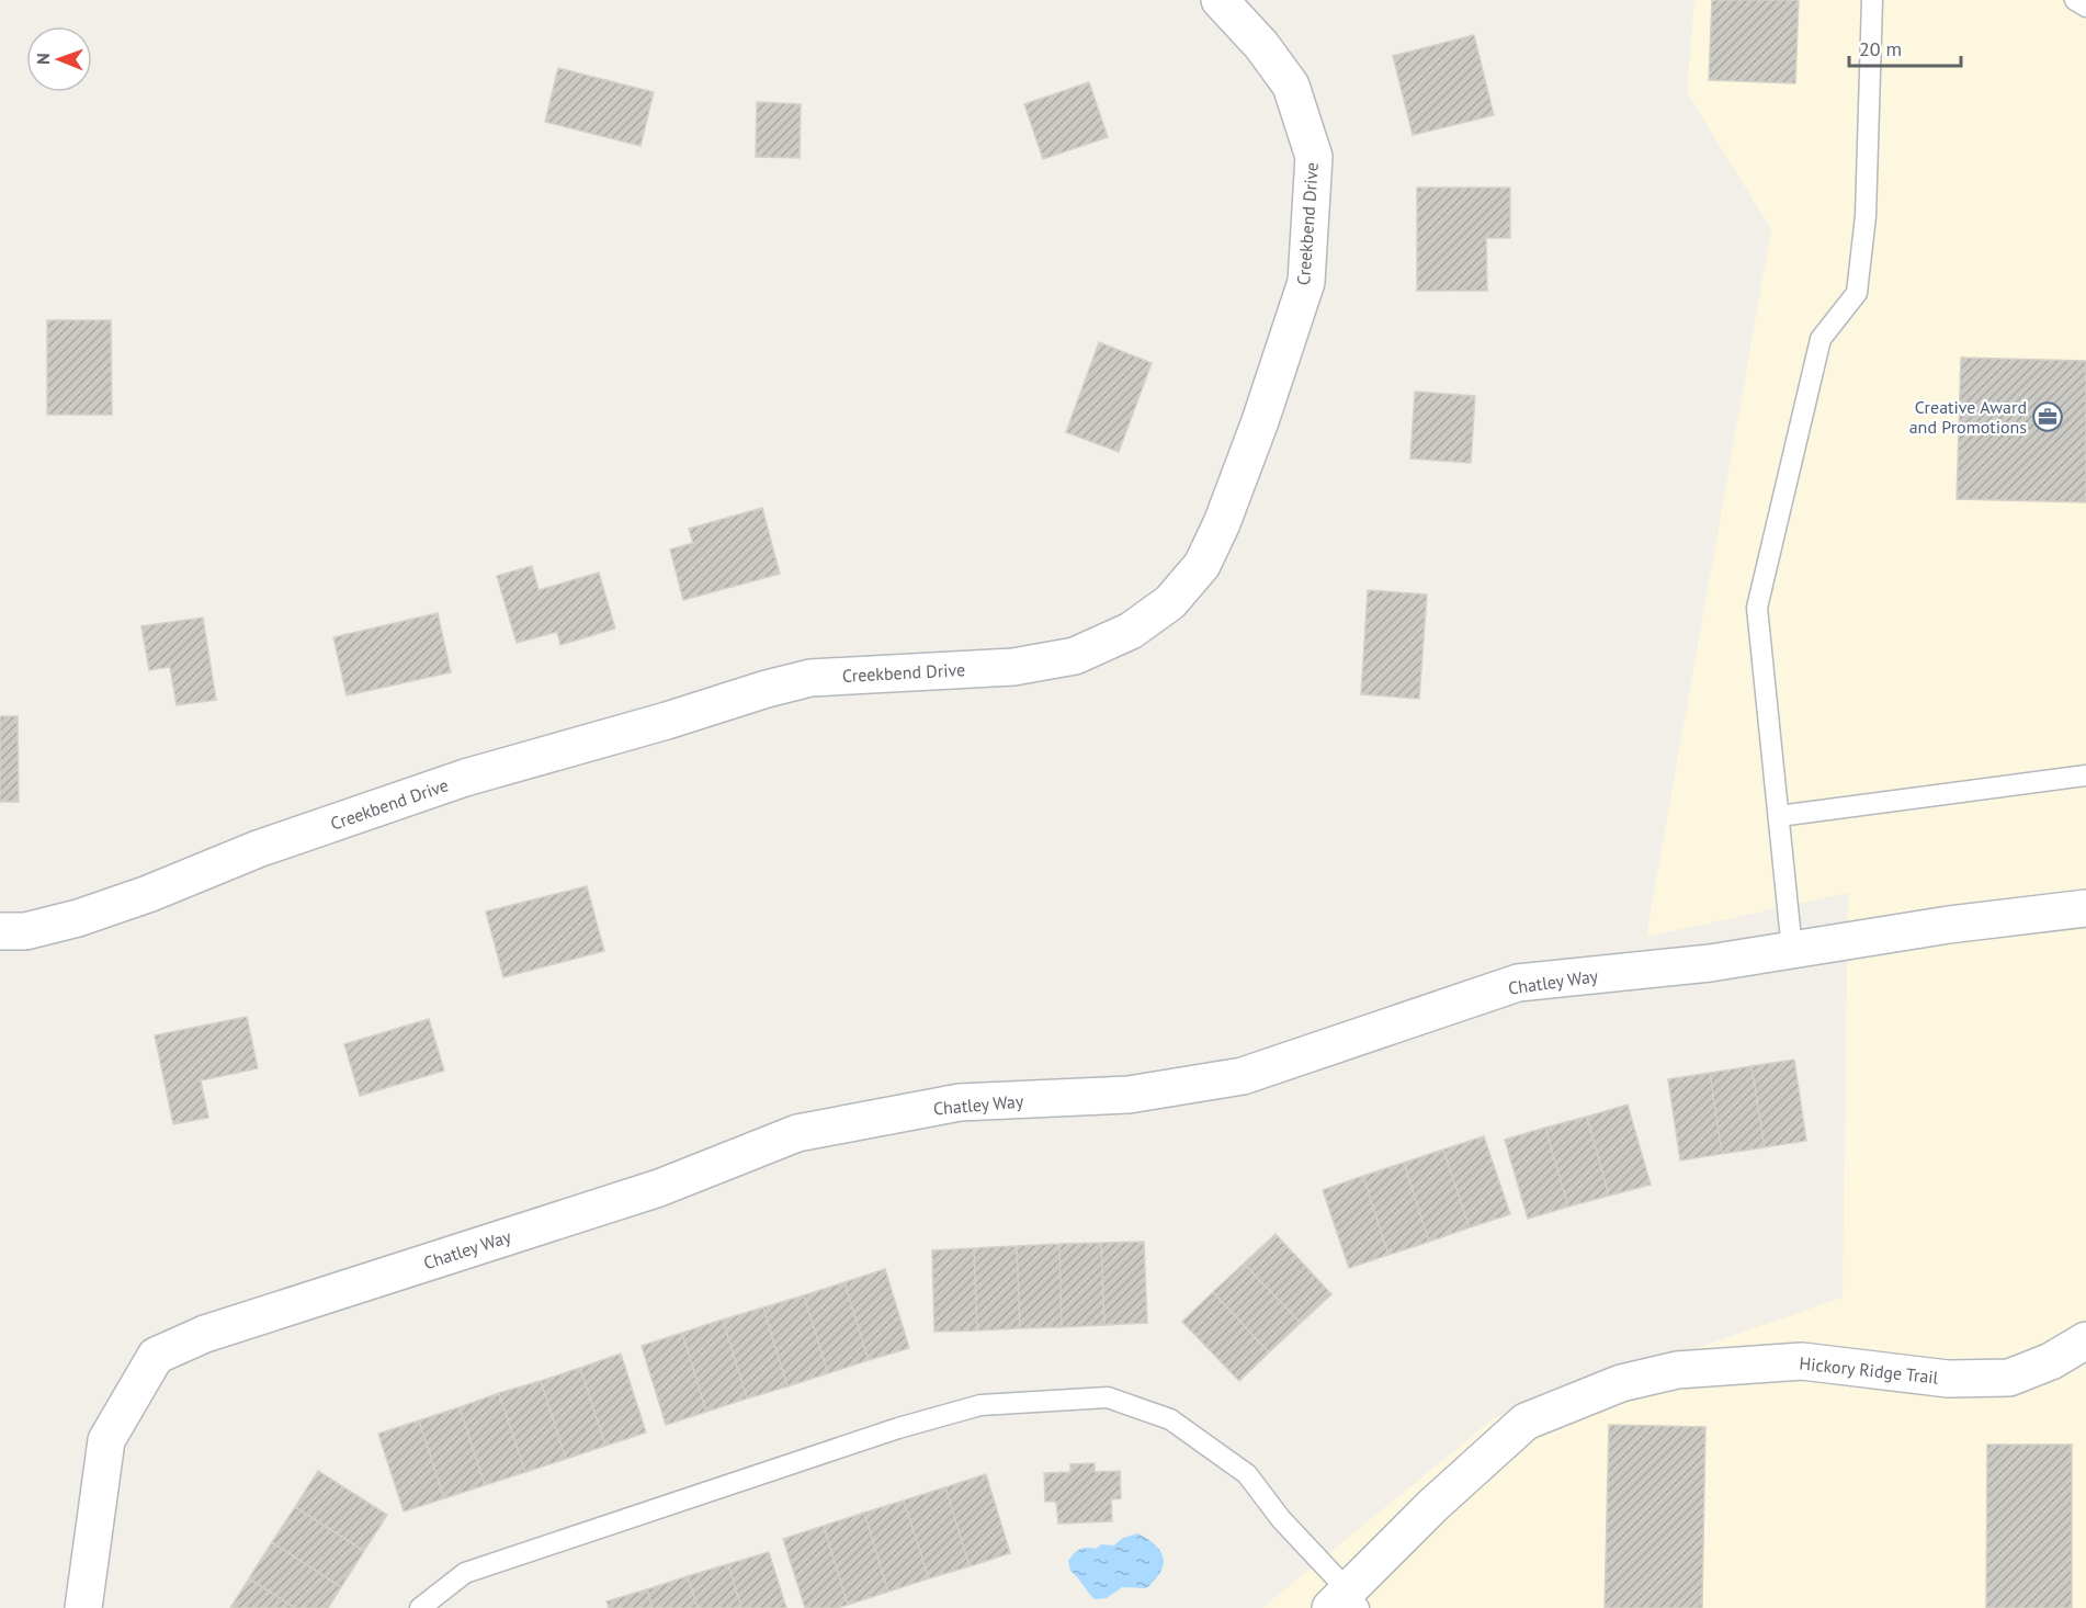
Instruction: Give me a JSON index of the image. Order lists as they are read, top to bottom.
{
  "streets": {
    "street": ["Creekbend Drive", "Chatley Way", "Hickory Ridge Trail"]
  },
  "places": {
    "office": ["Creative Award and Promotions"]
  },
  "scale_bar": "20 m",
  "north": "left"
}
